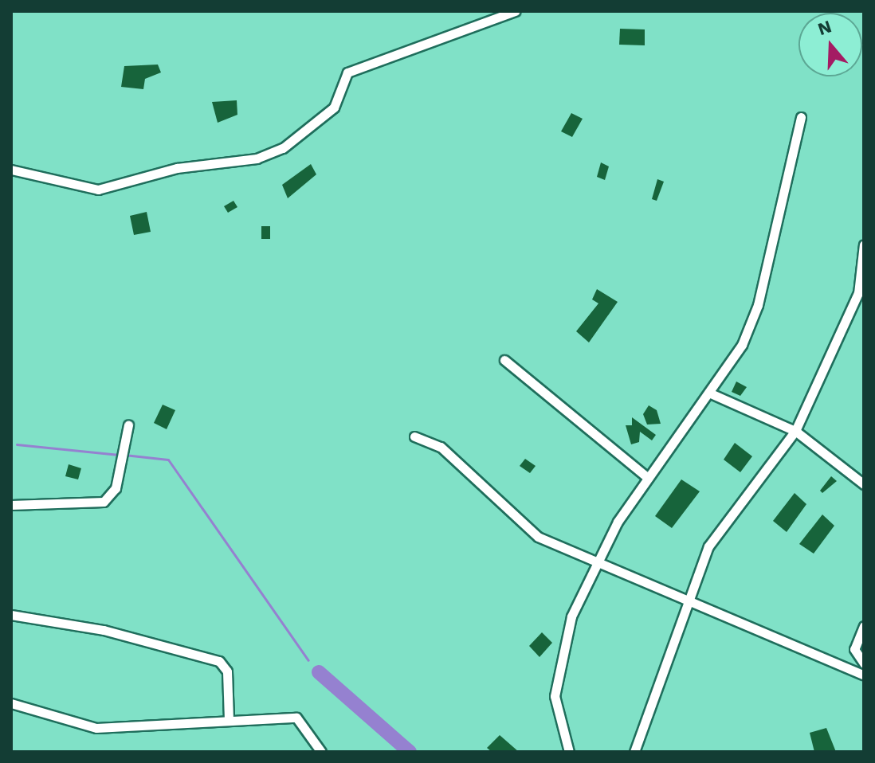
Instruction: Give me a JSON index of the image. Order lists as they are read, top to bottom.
{
  "north": "top"
}
